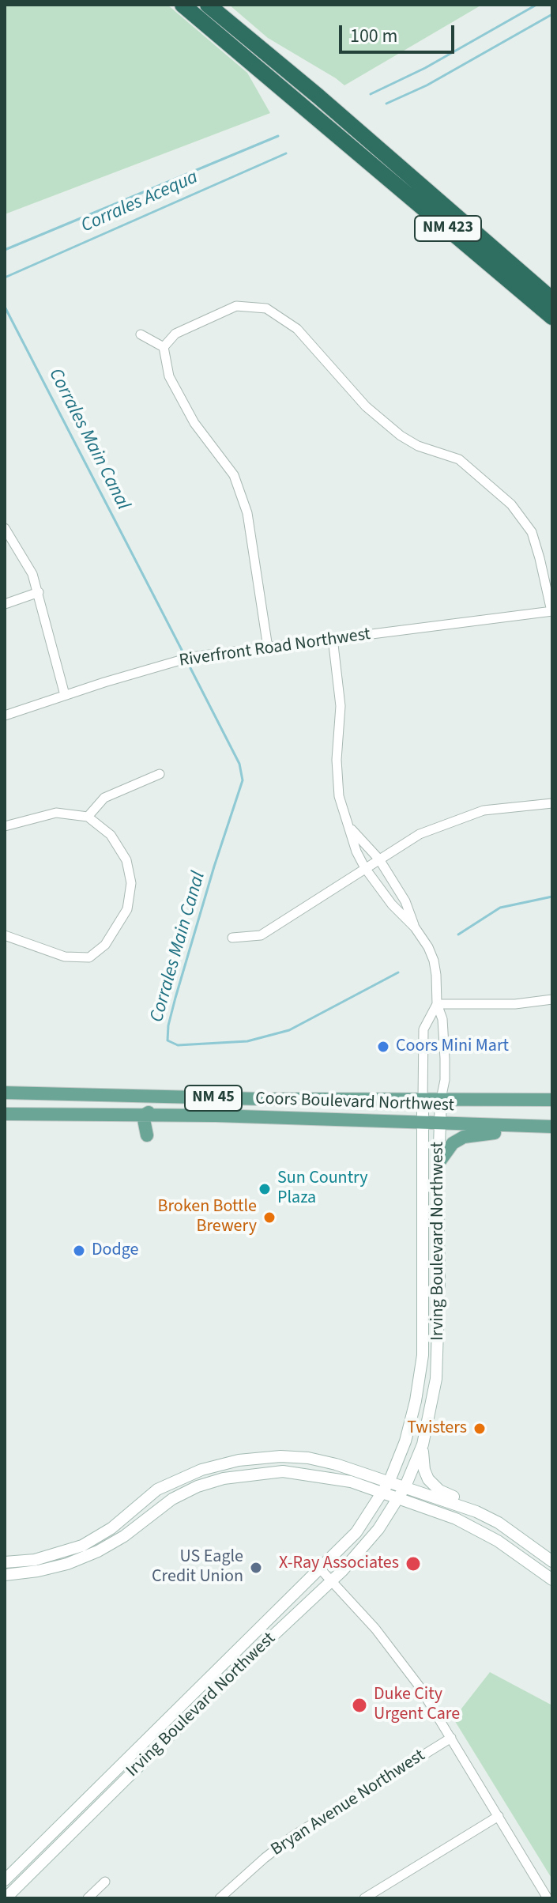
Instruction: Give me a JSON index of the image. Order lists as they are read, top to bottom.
{
  "streets": {
    "highway": ["NM 423"],
    "main road": ["NM 45", "Coors Boulevard Northwest"],
    "street": ["Riverfront Road Northwest", "Irving Boulevard Northwest", "Bryan Avenue Northwest"]
  },
  "crossings": [
    ["Coors Boulevard Northwest", "Irving Boulevard Northwest"]
  ],
  "water": ["Corrales Acequa", "Corrales Main Canal"],
  "places": [
    "Coors Mini Mart",
    "Sun Country Plaza",
    "Broken Bottle Brewery",
    "Dodge",
    "Twisters",
    "X-Ray Associates",
    "US Eagle Credit Union",
    "Duke City Urgent Care"
  ],
  "scale_bar": "100 m"
}
